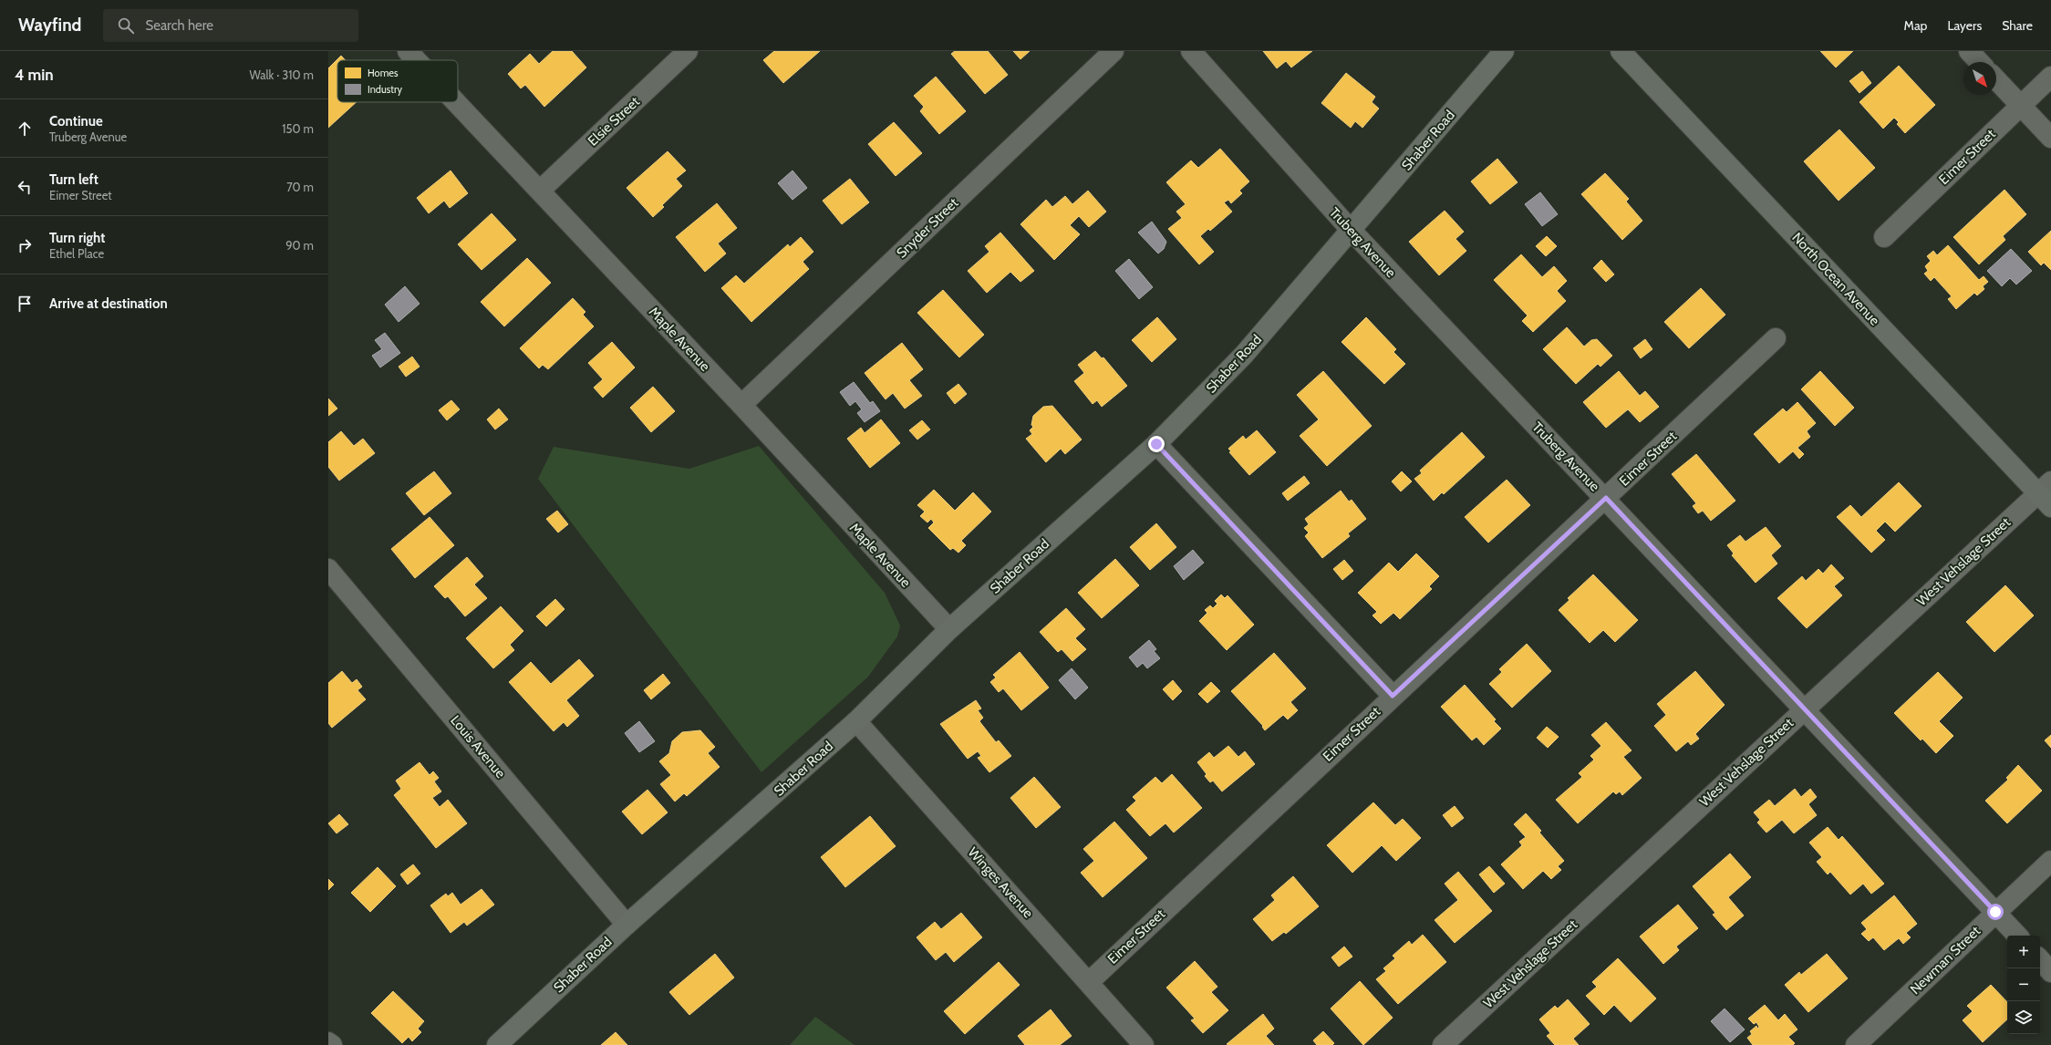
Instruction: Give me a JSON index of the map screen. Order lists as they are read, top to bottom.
{
  "streets": {
    "street": [
      "Elsie Street",
      "Shaber Road",
      "Eimer Street",
      "Snyder Street",
      "Truberg Avenue",
      "North Ocean Avenue",
      "Maple Avenue",
      "West Vehslage Street",
      "Louis Avenue",
      "Winges Avenue",
      "Newman Street"
    ]
  },
  "crossings": [
    ["Elsie Street", "Maple Avenue"],
    ["Shaber Road", "Truberg Avenue"],
    ["Shaber Road", "Maple Avenue"],
    ["Shaber Road", "Louis Avenue"],
    ["Shaber Road", "Winges Avenue"],
    ["Eimer Street", "Truberg Avenue"],
    ["Eimer Street", "Winges Avenue"],
    ["Snyder Street", "Maple Avenue"],
    ["Truberg Avenue", "West Vehslage Street"],
    ["Truberg Avenue", "Newman Street"],
    ["North Ocean Avenue", "West Vehslage Street"]
  ],
  "legend": ["Homes", "Industry"],
  "north": "bottom right",
  "page": {
    "header": "Wayfind",
    "search": "Search here",
    "nav": ["Map", "Layers", "Share"],
    "heading": ["4 min", "Walk · 310 m"],
    "list": [
      ["Continue", "Truberg Avenue", "150 m"],
      ["Turn left", "Eimer Street", "70 m"],
      ["Turn right", "Ethel Place", "90 m"],
      "Arrive at destination"
    ],
    "map_buttons": ["+", "−"]
  }
}
